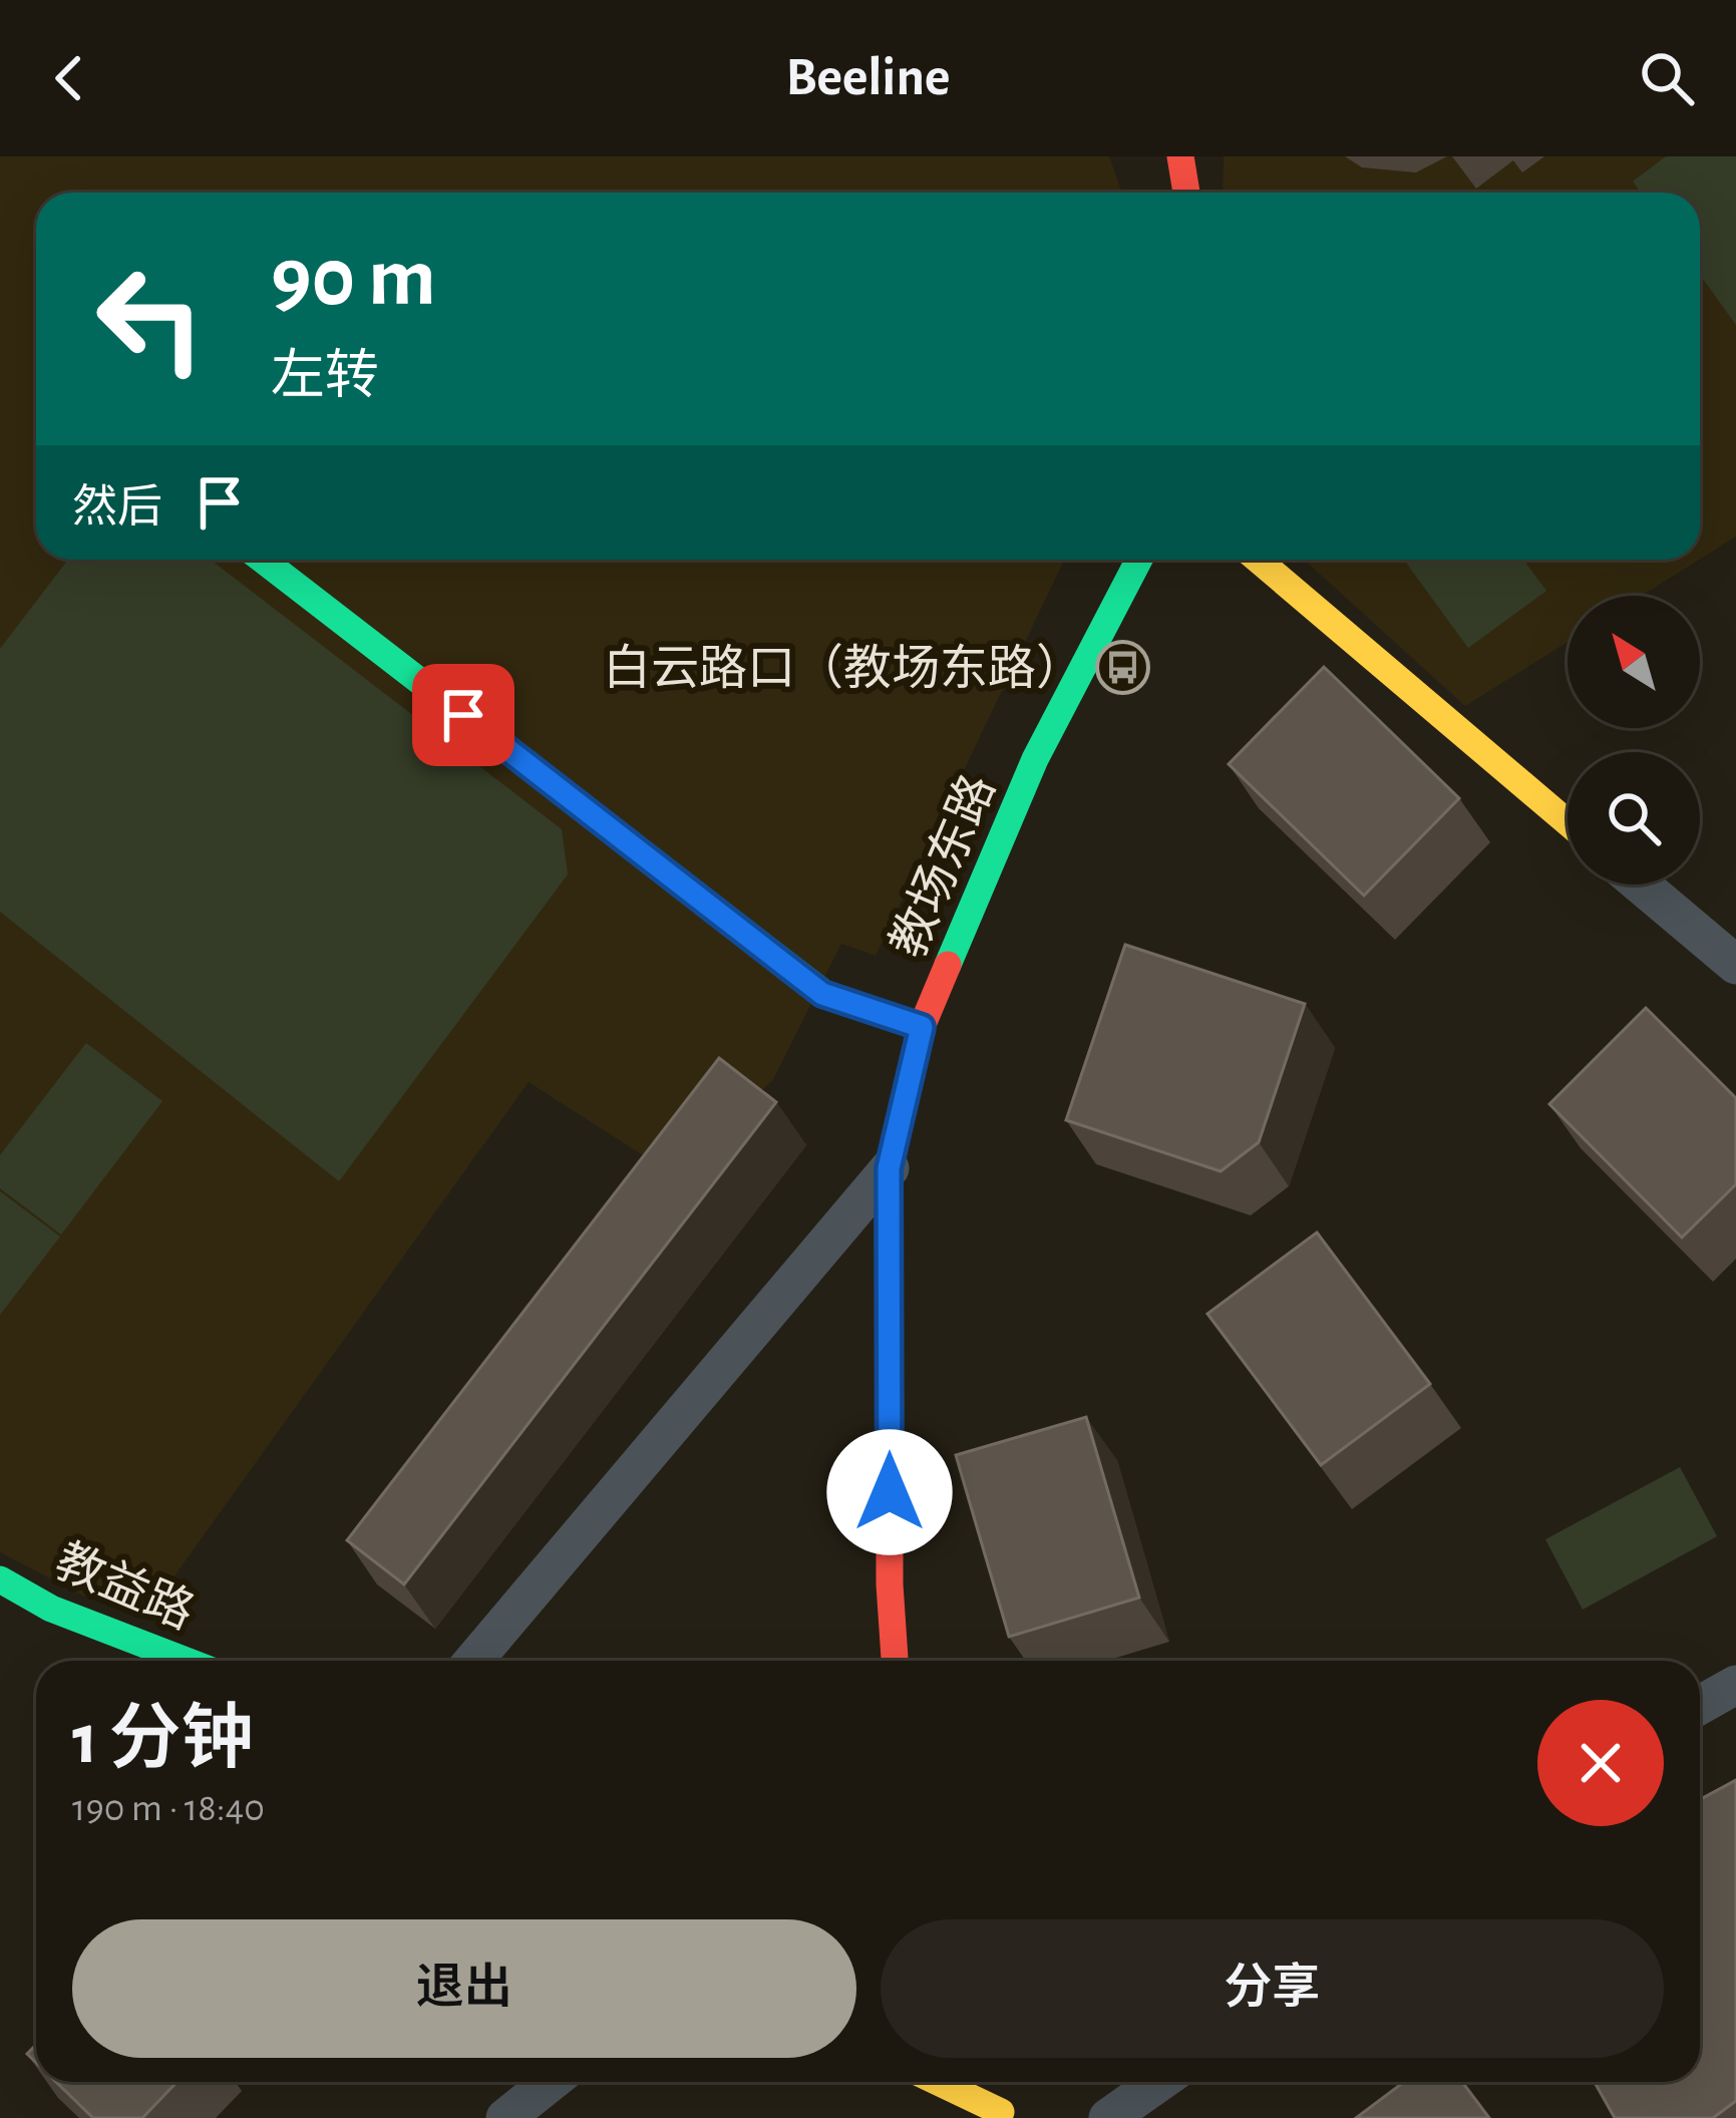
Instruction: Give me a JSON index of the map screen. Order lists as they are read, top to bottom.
{
  "streets": {
    "street": ["教场东路", "教益路"]
  },
  "places": {
    "bus stop": ["白云路口（教场东路）"]
  },
  "north": "top left",
  "page": {
    "header": "Beeline",
    "turn": ["90 m", "左转"],
    "then": "然后",
    "heading": ["1 分钟", "190 m · 18:40"],
    "buttons": ["退出", "分享"]
  }
}
